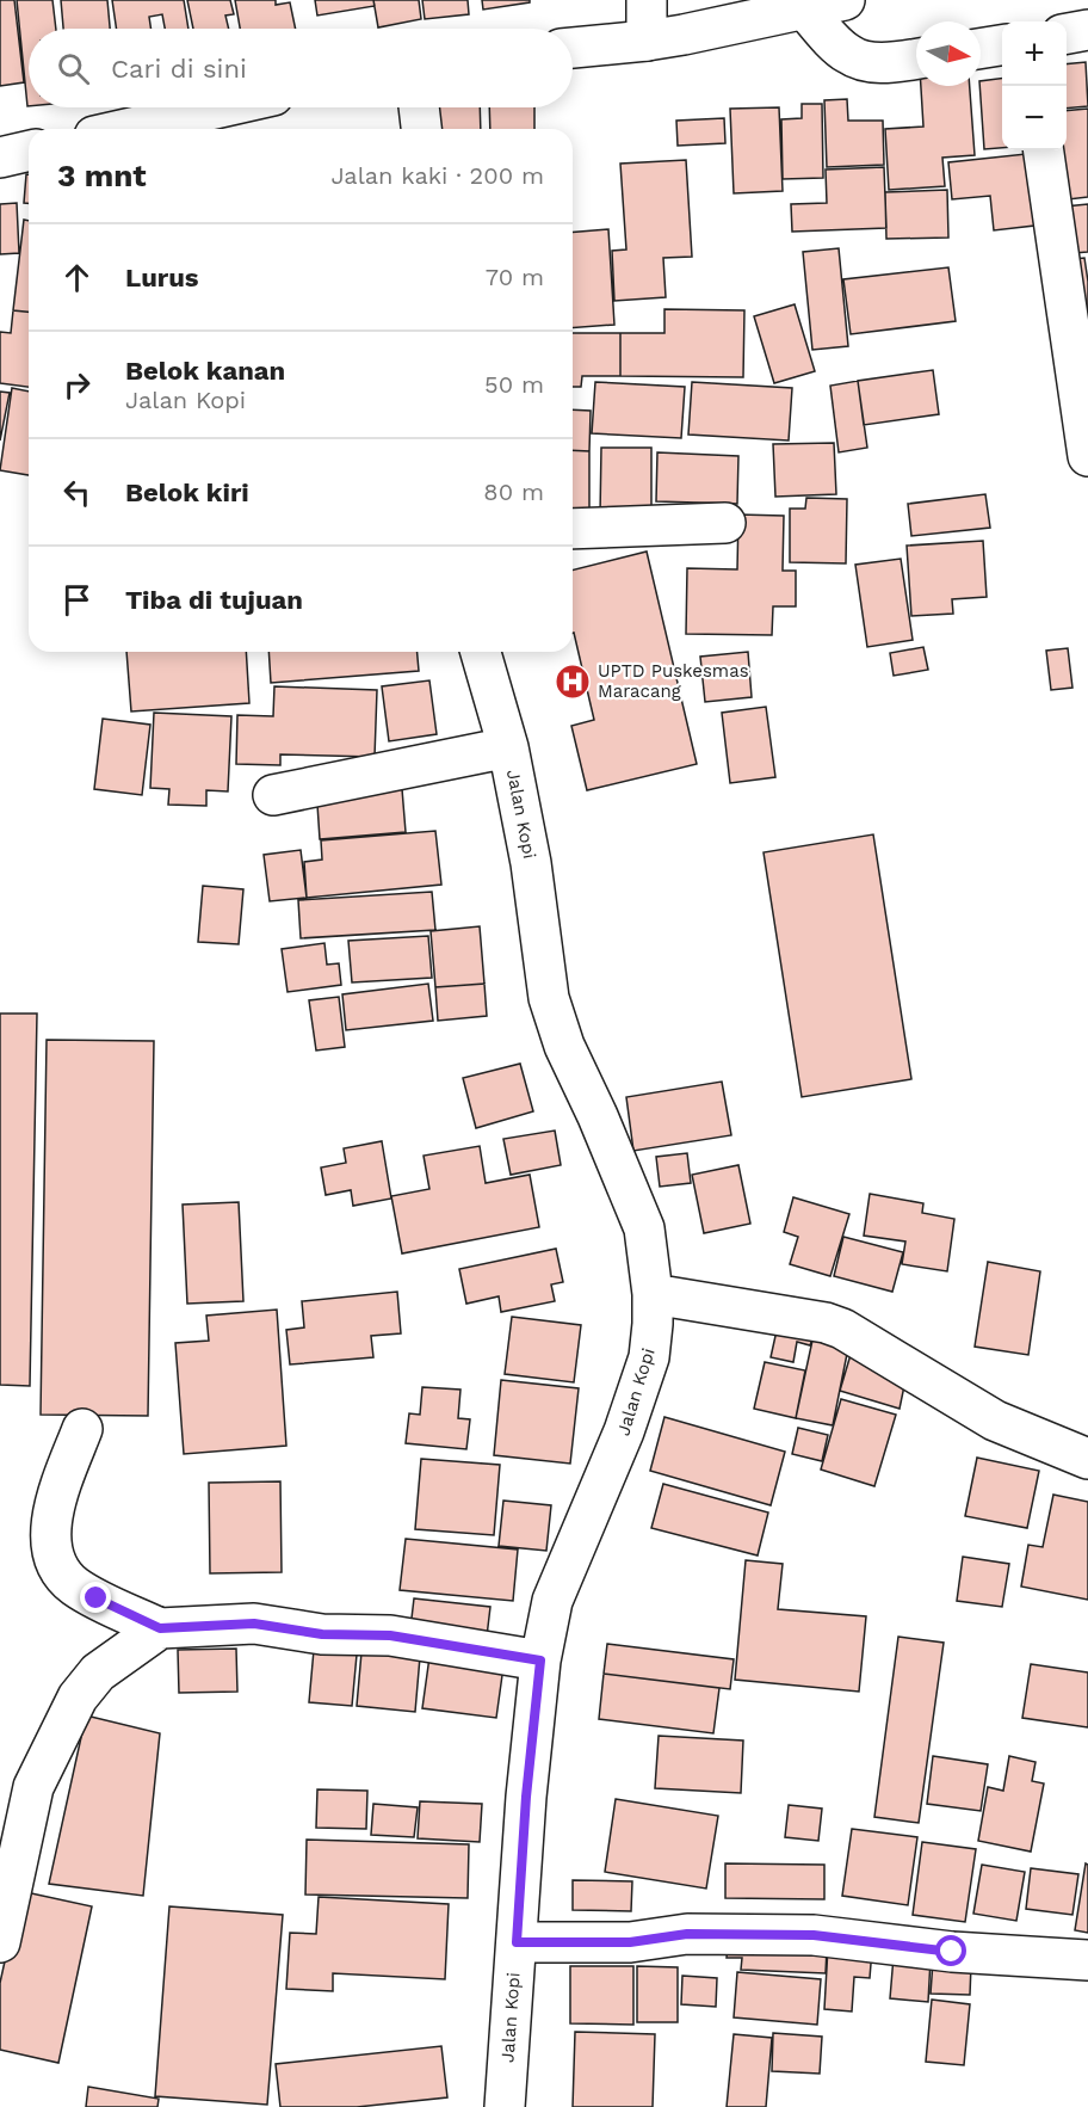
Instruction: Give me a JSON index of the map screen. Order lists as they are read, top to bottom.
{
  "streets": {
    "street": ["Jalan Kopi"]
  },
  "places": {
    "hospital": ["UPTD Puskesmas Maracang"]
  },
  "north": "right",
  "page": {
    "map_buttons": ["+", "−"],
    "search": "Cari di sini",
    "heading": ["3 mnt", "Jalan kaki · 200 m"],
    "list": [
      ["Lurus", "70 m"],
      ["Belok kanan", "Jalan Kopi", "50 m"],
      ["Belok kiri", "80 m"],
      "Tiba di tujuan"
    ]
  }
}
